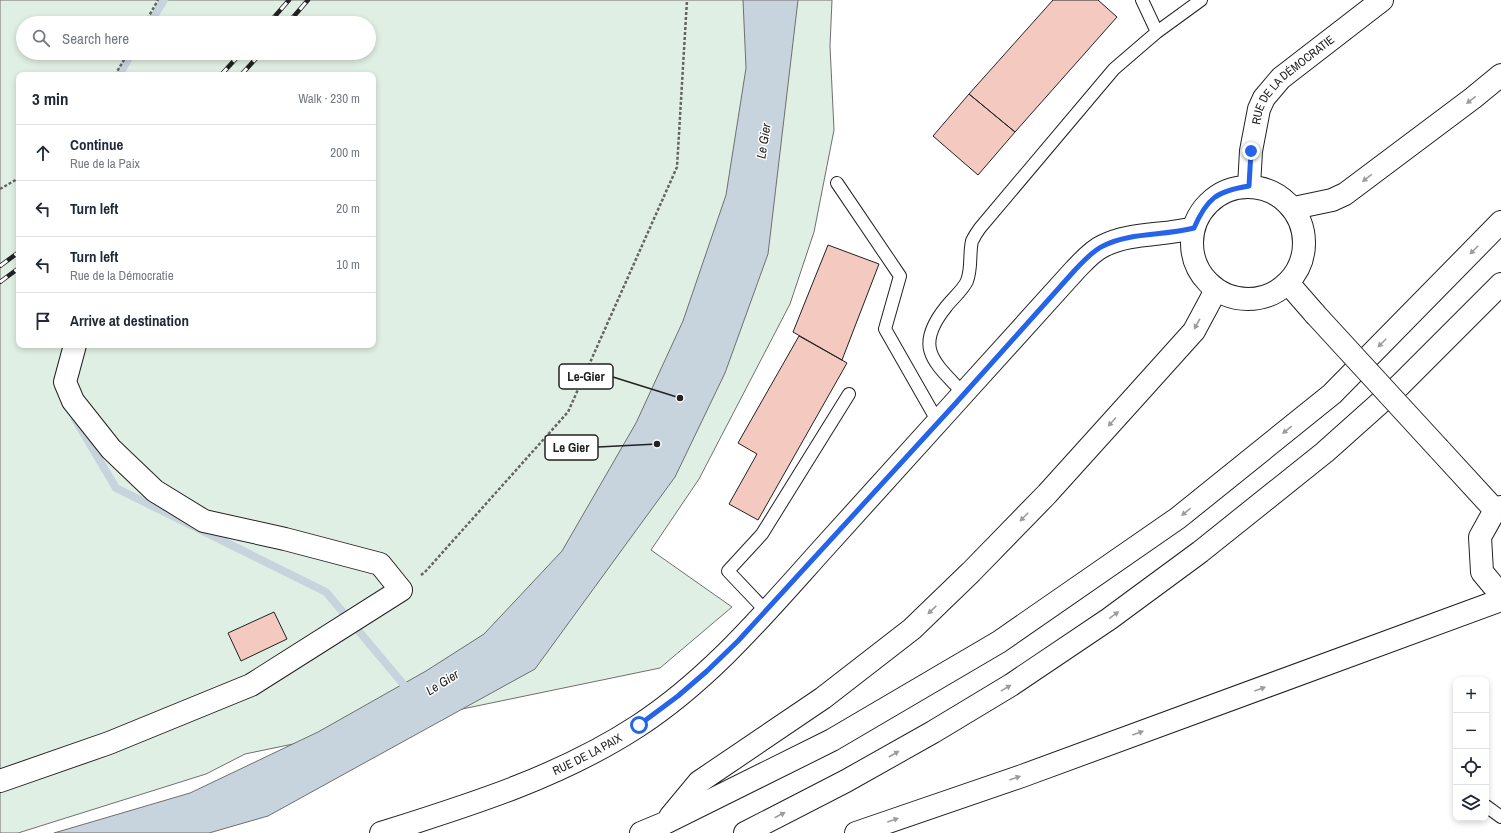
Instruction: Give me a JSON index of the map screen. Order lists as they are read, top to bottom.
{
  "streets": {
    "main road": ["RUE DE LA DÉMOCRATIE", "RUE DE LA PAIX"]
  },
  "crossings": [
    ["RUE DE LA DÉMOCRATIE", "RUE DE LA PAIX"]
  ],
  "water": ["Le Gier"],
  "places": ["Le-Gier", "Le Gier"],
  "page": {
    "search": "Search here",
    "heading": ["3 min", "Walk · 230 m"],
    "list": [
      ["Continue", "Rue de la Paix", "200 m"],
      ["Turn left", "20 m"],
      ["Turn left", "Rue de la Démocratie", "10 m"],
      "Arrive at destination"
    ],
    "map_buttons": ["+", "−"]
  }
}
